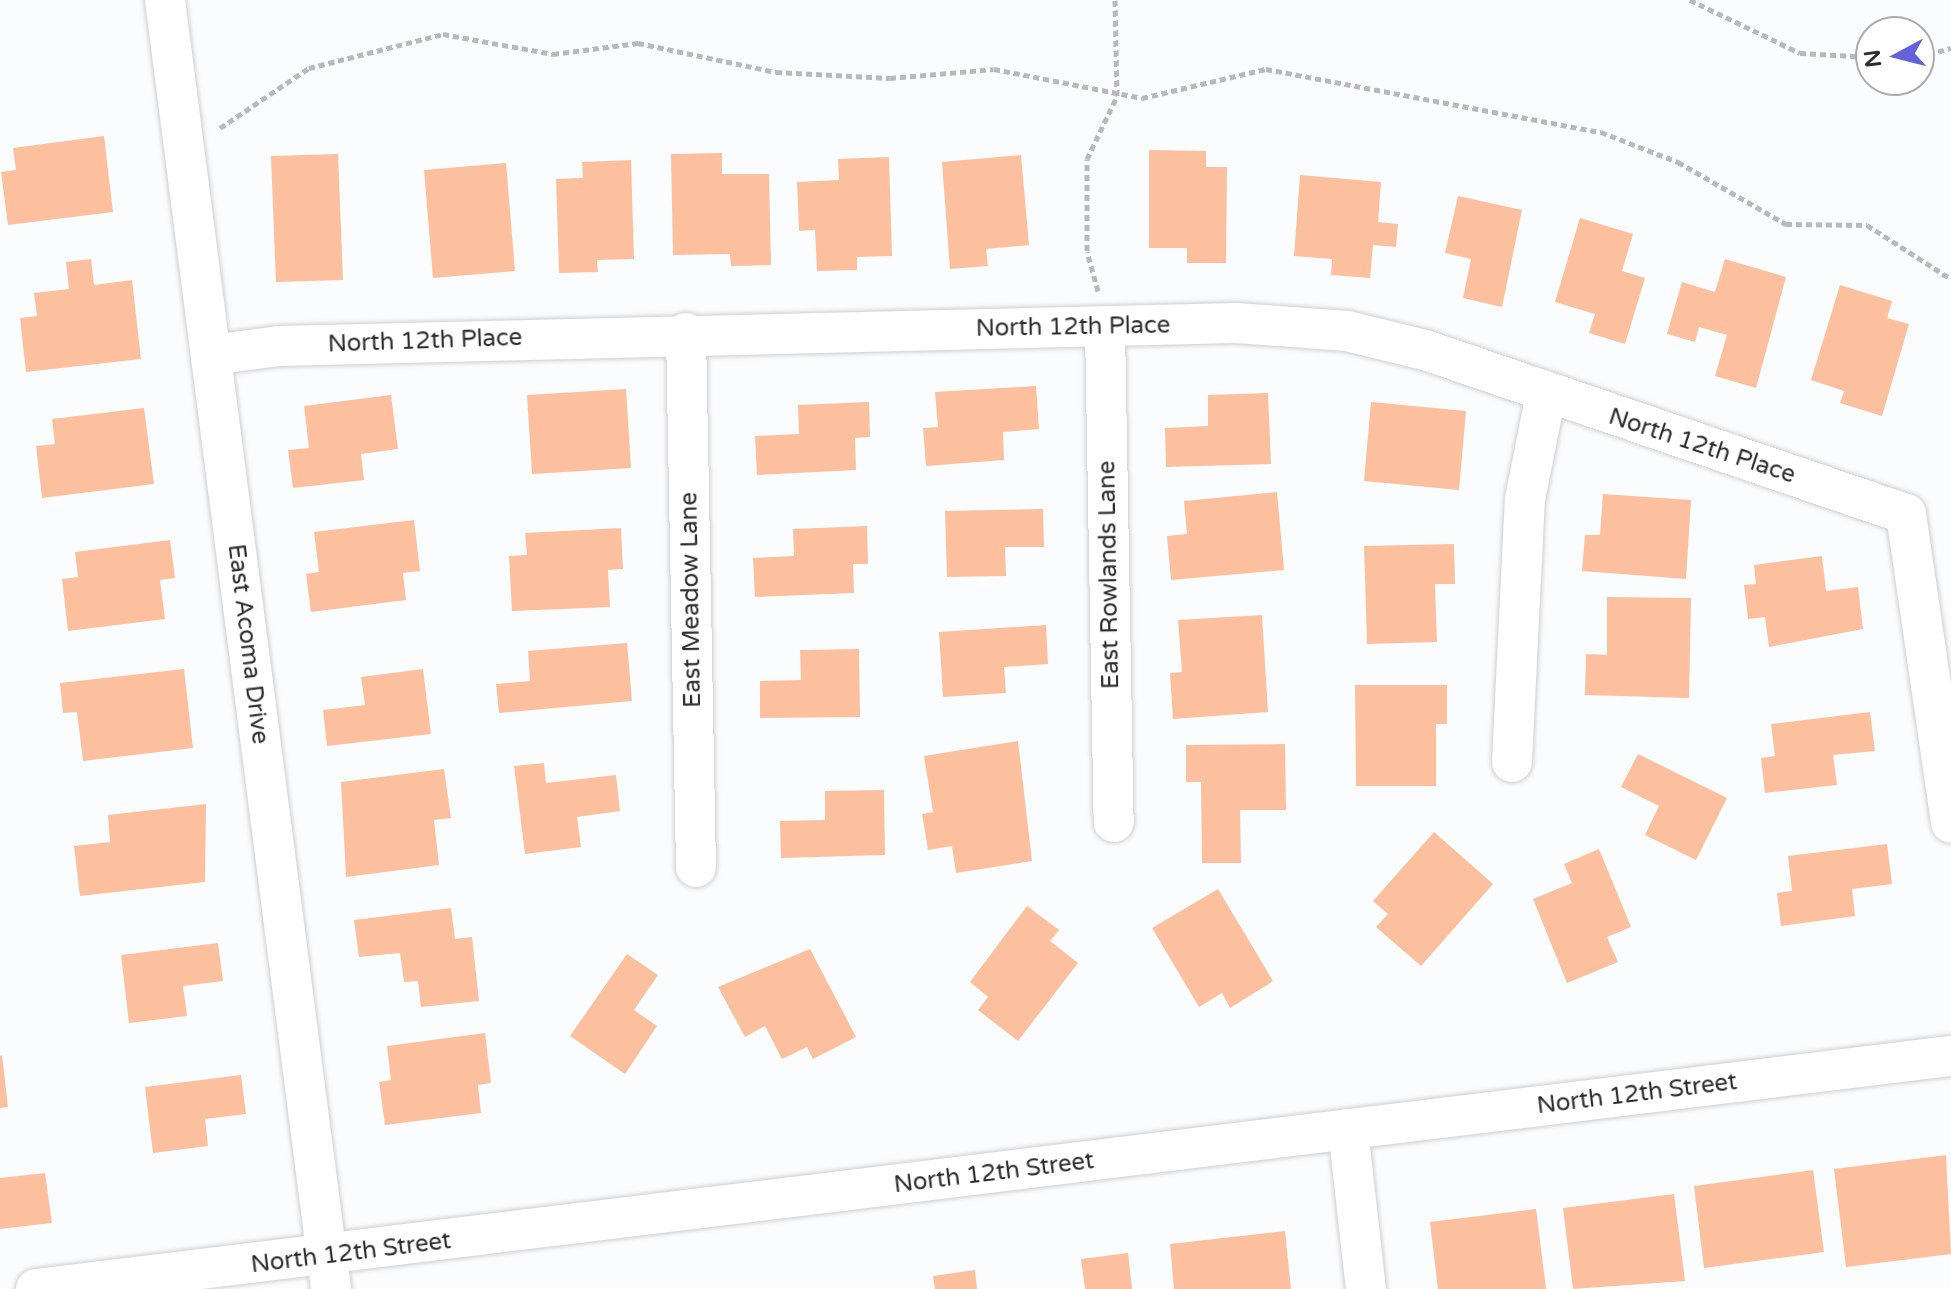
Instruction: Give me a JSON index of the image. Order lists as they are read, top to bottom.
{
  "streets": {
    "street": [
      "North 12th Place",
      "East Rowlands Lane",
      "East Meadow Lane",
      "East Acoma Drive",
      "North 12th Street"
    ]
  },
  "crossings": [
    ["North 12th Place", "East Rowlands Lane"],
    ["North 12th Place", "East Meadow Lane"],
    ["North 12th Place", "East Acoma Drive"],
    ["East Acoma Drive", "North 12th Street"]
  ],
  "north": "left"
}
